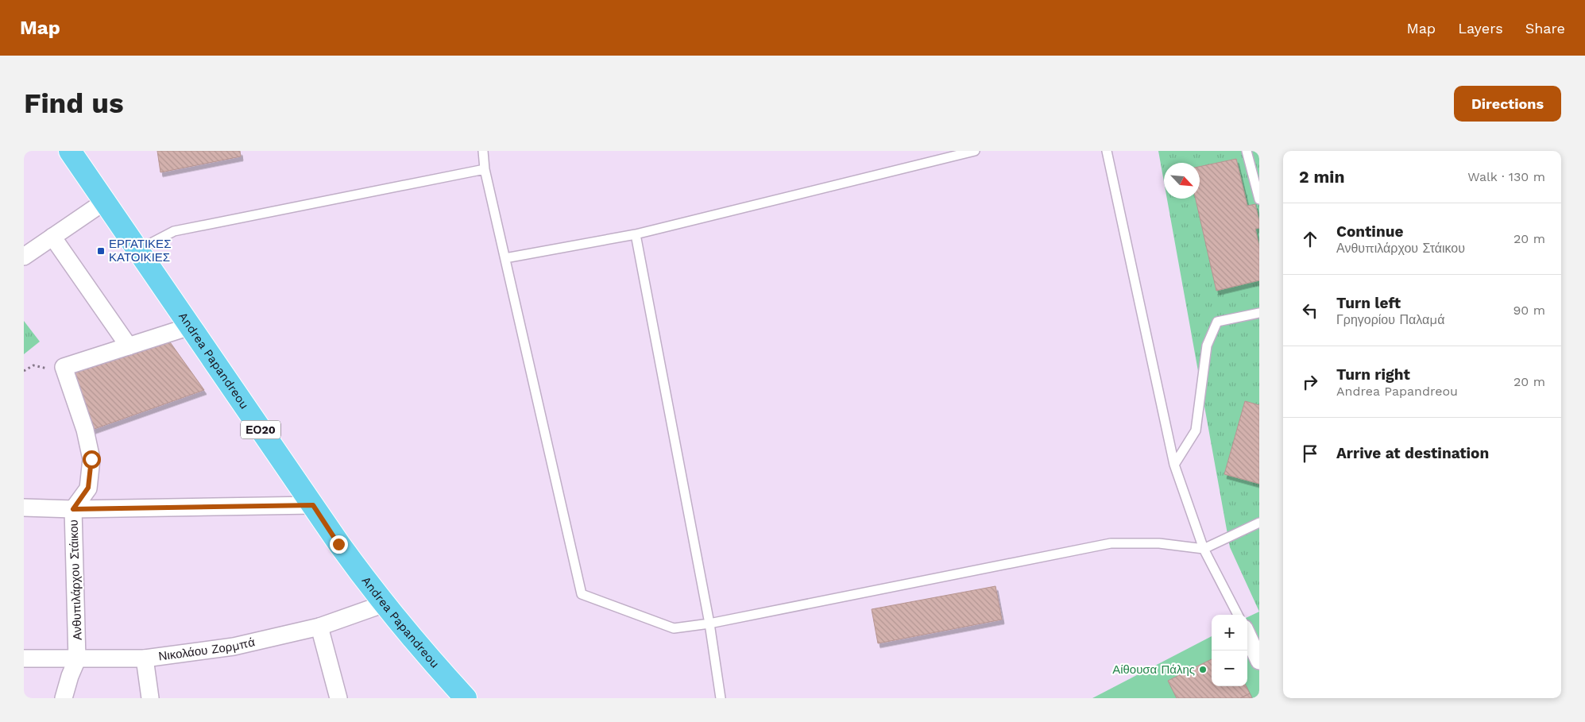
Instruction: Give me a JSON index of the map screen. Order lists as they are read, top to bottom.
{
  "streets": {
    "main road": ["Andrea Papandreou", "ΕΟ20"],
    "street": ["Ανθυπιλάρχου Στάικου", "Νικολάου Ζορμπά"]
  },
  "crossings": [
    ["Andrea Papandreou", "Νικολάου Ζορμπά"],
    ["Ανθυπιλάρχου Στάικου", "Νικολάου Ζορμπά"]
  ],
  "places": {
    "transit": ["ΕΡΓΑΤΙΚΕΣ ΚΑΤΟΙΚΙΕΣ"],
    "other": ["Αίθουσα Πάλης"]
  },
  "north": "bottom right",
  "page": {
    "header": "Map",
    "nav": ["Map", "Layers", "Share"],
    "buttons": "Directions",
    "title": "Find us",
    "heading": ["2 min", "Walk · 130 m"],
    "list": [
      ["Continue", "Ανθυπιλάρχου Στάικου", "20 m"],
      ["Turn left", "Γρηγορίου Παλαμά", "90 m"],
      ["Turn right", "Andrea Papandreou", "20 m"],
      "Arrive at destination"
    ],
    "map_buttons": ["+", "−"]
  }
}
